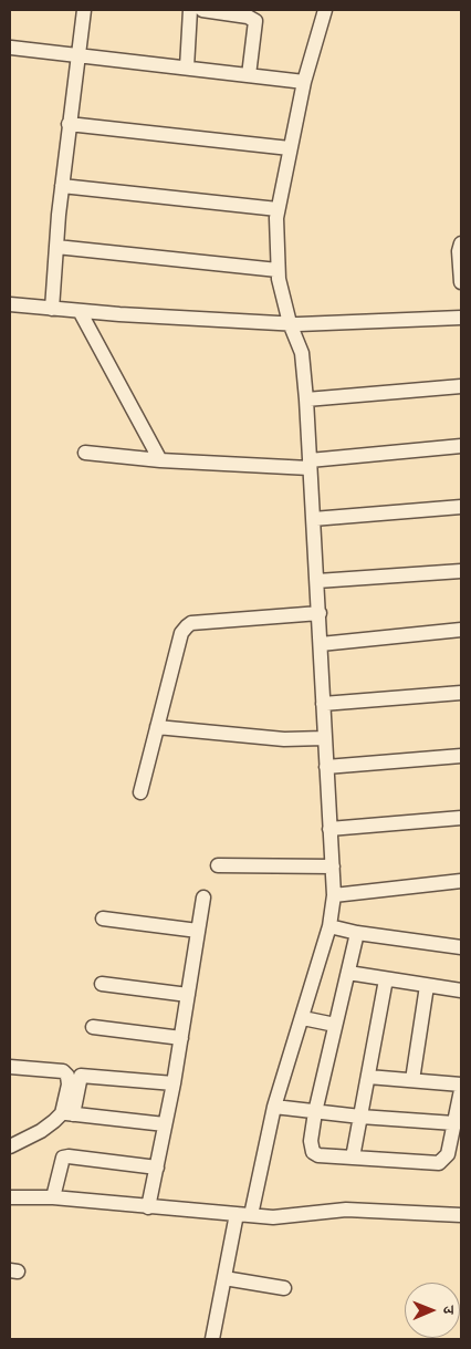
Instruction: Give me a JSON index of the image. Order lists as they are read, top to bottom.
{
  "north": "right"
}
